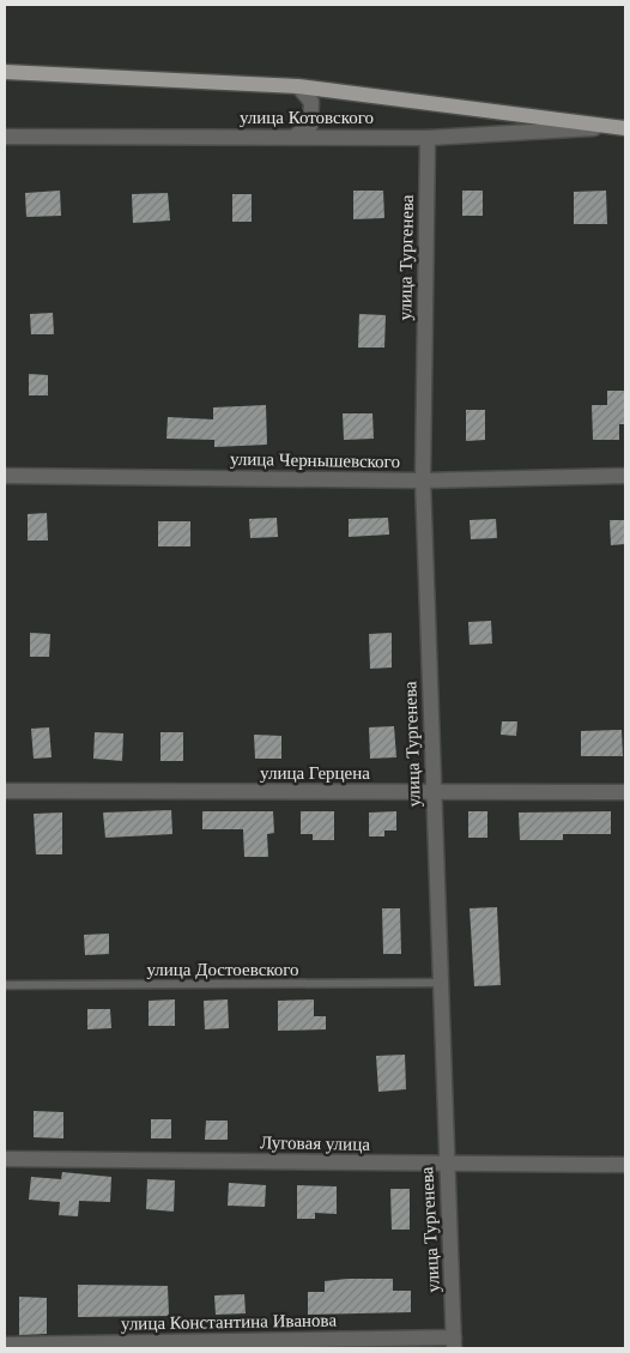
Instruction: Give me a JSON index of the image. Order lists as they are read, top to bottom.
{
  "streets": {
    "street": [
      "улица Котовского",
      "улица Тургенева",
      "улица Чернышевского",
      "улица Герцена",
      "Луговая улица",
      "улица Константина Иванова"
    ],
    "lane": ["улица Достоевского"]
  },
  "crossings": [
    ["улица Котовского", "улица Тургенева"],
    ["улица Тургенева", "улица Чернышевского"],
    ["улица Тургенева", "улица Герцена"],
    ["улица Тургенева", "улица Достоевского"],
    ["улица Тургенева", "Луговая улица"],
    ["улица Тургенева", "улица Константина Иванова"]
  ]
}
